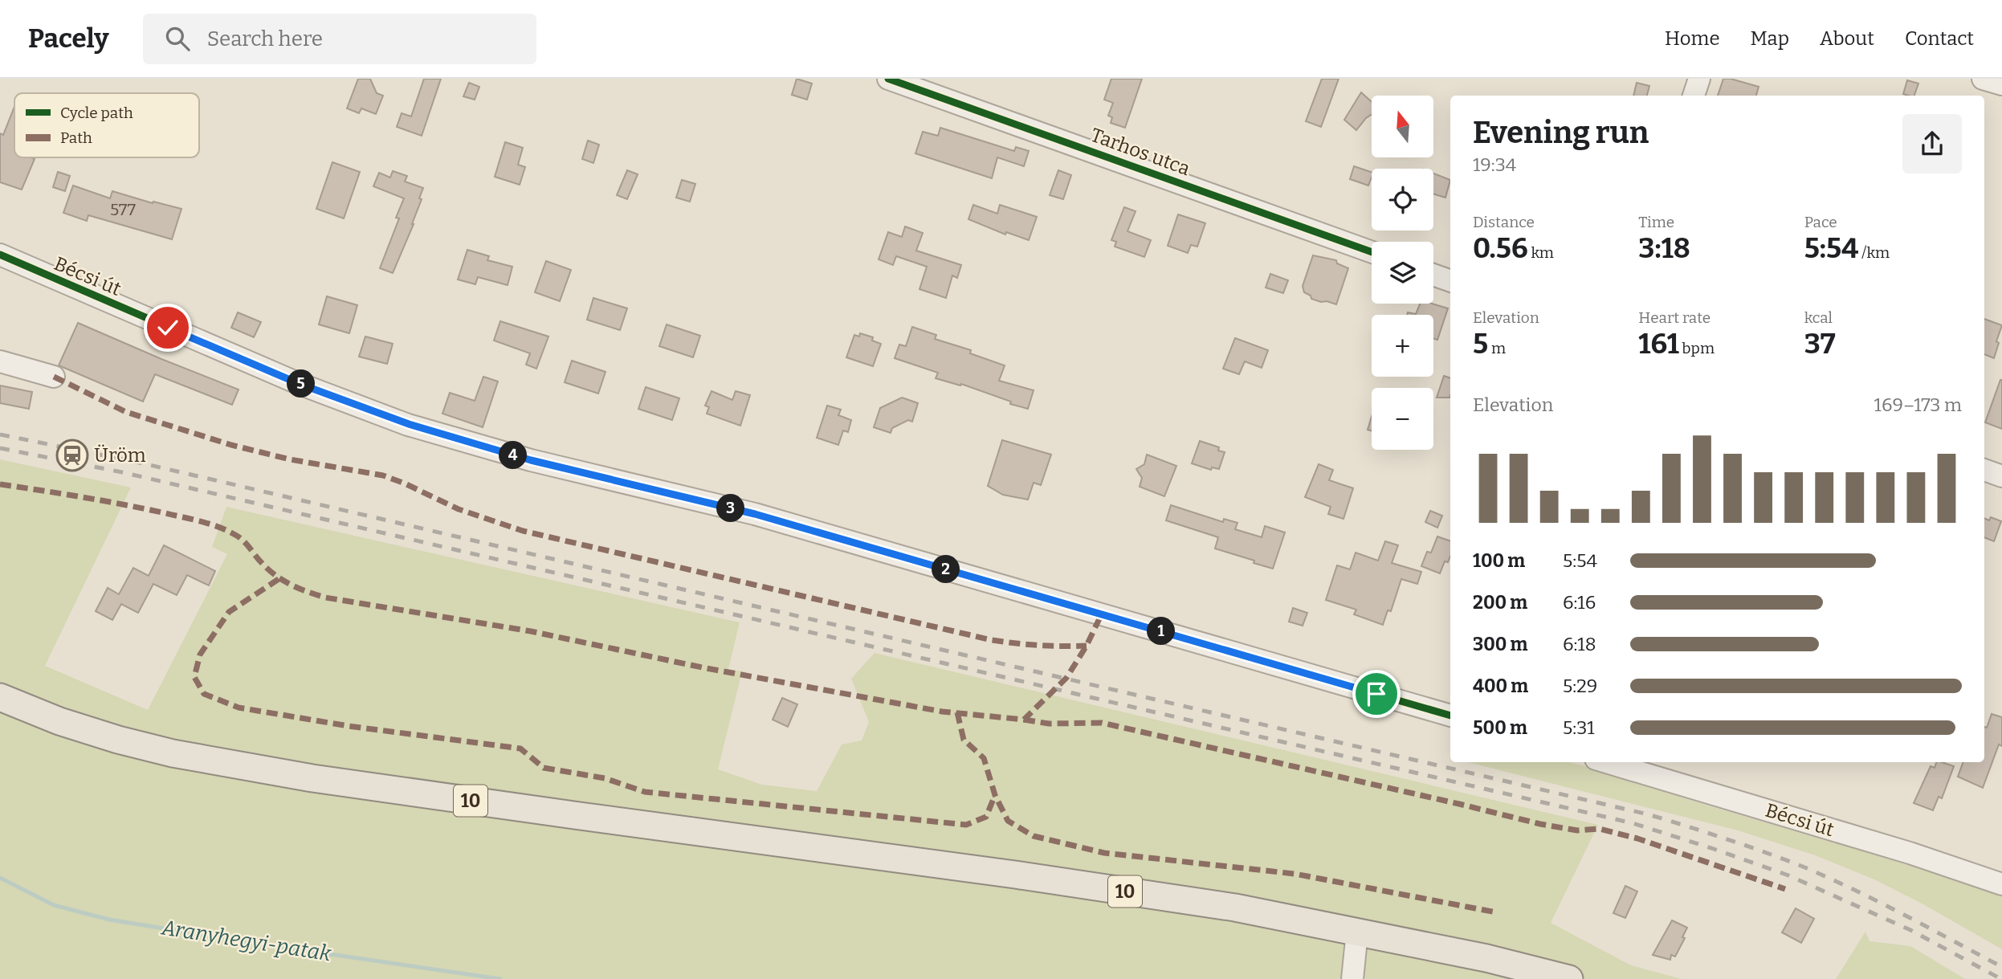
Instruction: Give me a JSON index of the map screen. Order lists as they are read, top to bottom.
{
  "streets": {
    "main road": ["10"],
    "street": ["Tarhos utca", "Bécsi út"]
  },
  "water": ["Aranyhegyi-patak"],
  "places": {
    "station": ["Üröm"]
  },
  "house_numbers": ["577"],
  "legend": ["Cycle path", "Path"],
  "north": "top",
  "page": {
    "header": "Pacely",
    "search": "Search here",
    "nav": [
      "Home",
      "Map",
      "About",
      "Contact"
    ],
    "map_buttons": ["+", "−"],
    "heading": ["Evening run", "19:34"],
    "stats": [
      ["Distance", "0.56 km"],
      ["Time", "3:18"],
      ["Pace", "5:54 /km"],
      ["Elevation", "5 m"],
      ["Heart rate", "161 bpm"],
      ["kcal", "37"]
    ],
    "pins": [
      "5",
      "4",
      "3",
      "2",
      "1"
    ],
    "chart": ["Elevation", "169–173 m"],
    "list": [
      {
        "name": "100 m",
        "note": "5:54"
      },
      {
        "name": "200 m",
        "note": "6:16"
      },
      {
        "name": "300 m",
        "note": "6:18"
      },
      {
        "name": "400 m",
        "note": "5:29"
      },
      {
        "name": "500 m",
        "note": "5:31"
      }
    ]
  }
}
